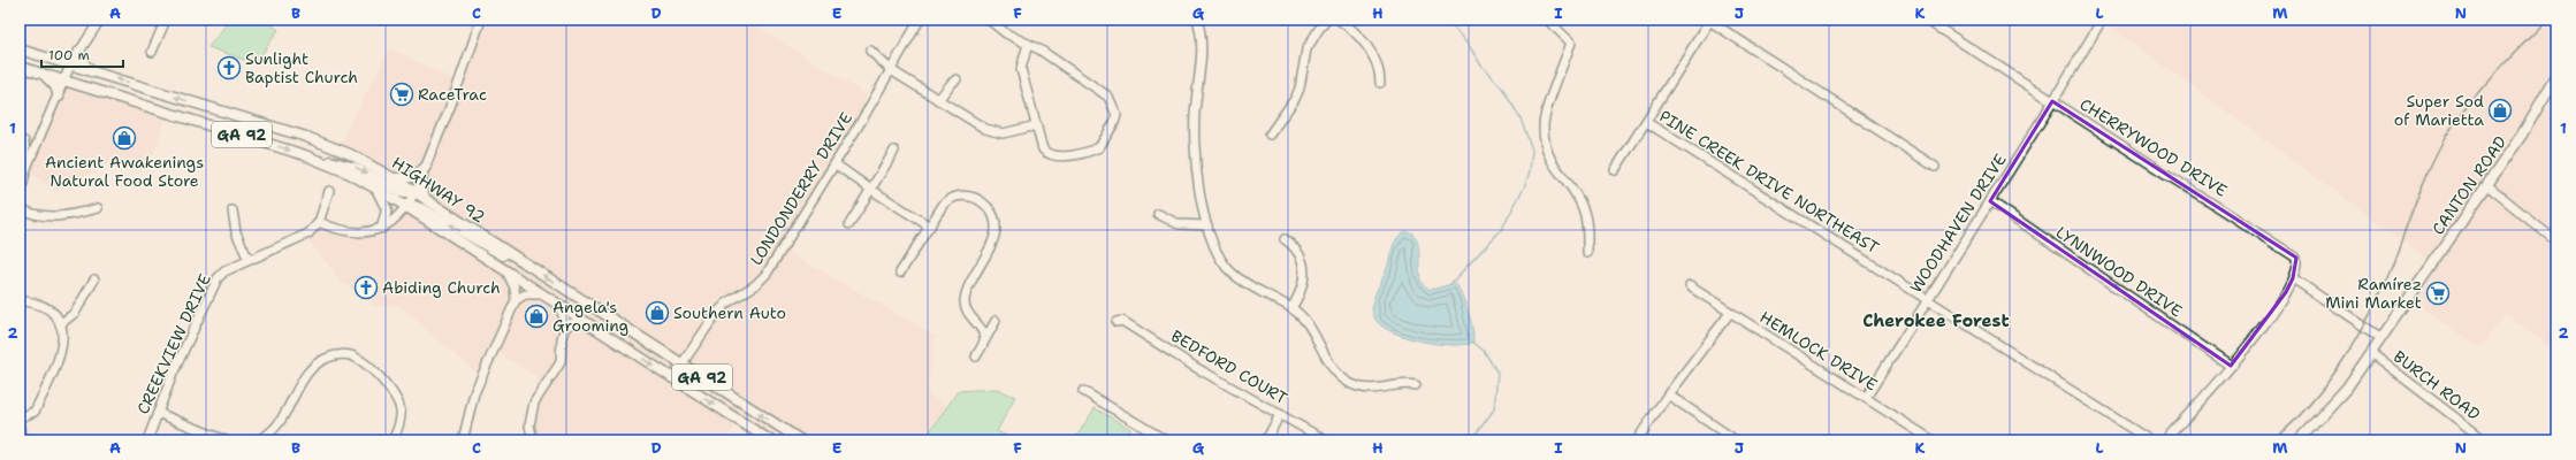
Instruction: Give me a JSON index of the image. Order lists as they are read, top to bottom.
{
  "streets": {
    "main road": ["GA 92", "CANTON ROAD", "HIGHWAY 92"],
    "street": [
      "CHERRYWOOD DRIVE",
      "PINE CREEK DRIVE NORTHEAST",
      "LONDONDERRY DRIVE",
      "WOODHAVEN DRIVE",
      "LYNNWOOD DRIVE",
      "CREEKVIEW DRIVE",
      "HEMLOCK DRIVE",
      "BEDFORD COURT",
      "BURCH ROAD"
    ]
  },
  "crossings": [
    ["CHERRYWOOD DRIVE", "WOODHAVEN DRIVE"],
    ["PINE CREEK DRIVE NORTHEAST", "WOODHAVEN DRIVE"],
    ["CANTON ROAD", "BURCH ROAD"],
    ["LONDONDERRY DRIVE", "HIGHWAY 92"],
    ["WOODHAVEN DRIVE", "LYNNWOOD DRIVE"],
    ["WOODHAVEN DRIVE", "HEMLOCK DRIVE"]
  ],
  "districts": ["Cherokee Forest"],
  "places": {
    "church": ["Sunlight Baptist Church", "Abiding Church"],
    "supermarket": ["RaceTrac", "Ramírez Mini Market"],
    "shop": [
      "Super Sod of Marietta",
      "Ancient Awakenings Natural Food Store",
      "Southern Auto",
      "Angela's Grooming"
    ]
  },
  "scale_bar": "100 m",
  "grid": {
    "columns": [
      "A",
      "B",
      "C",
      "D",
      "E",
      "F",
      "G",
      "H",
      "I",
      "J",
      "K",
      "L",
      "M",
      "N"
    ],
    "rows": ["1", "2"]
  }
}
